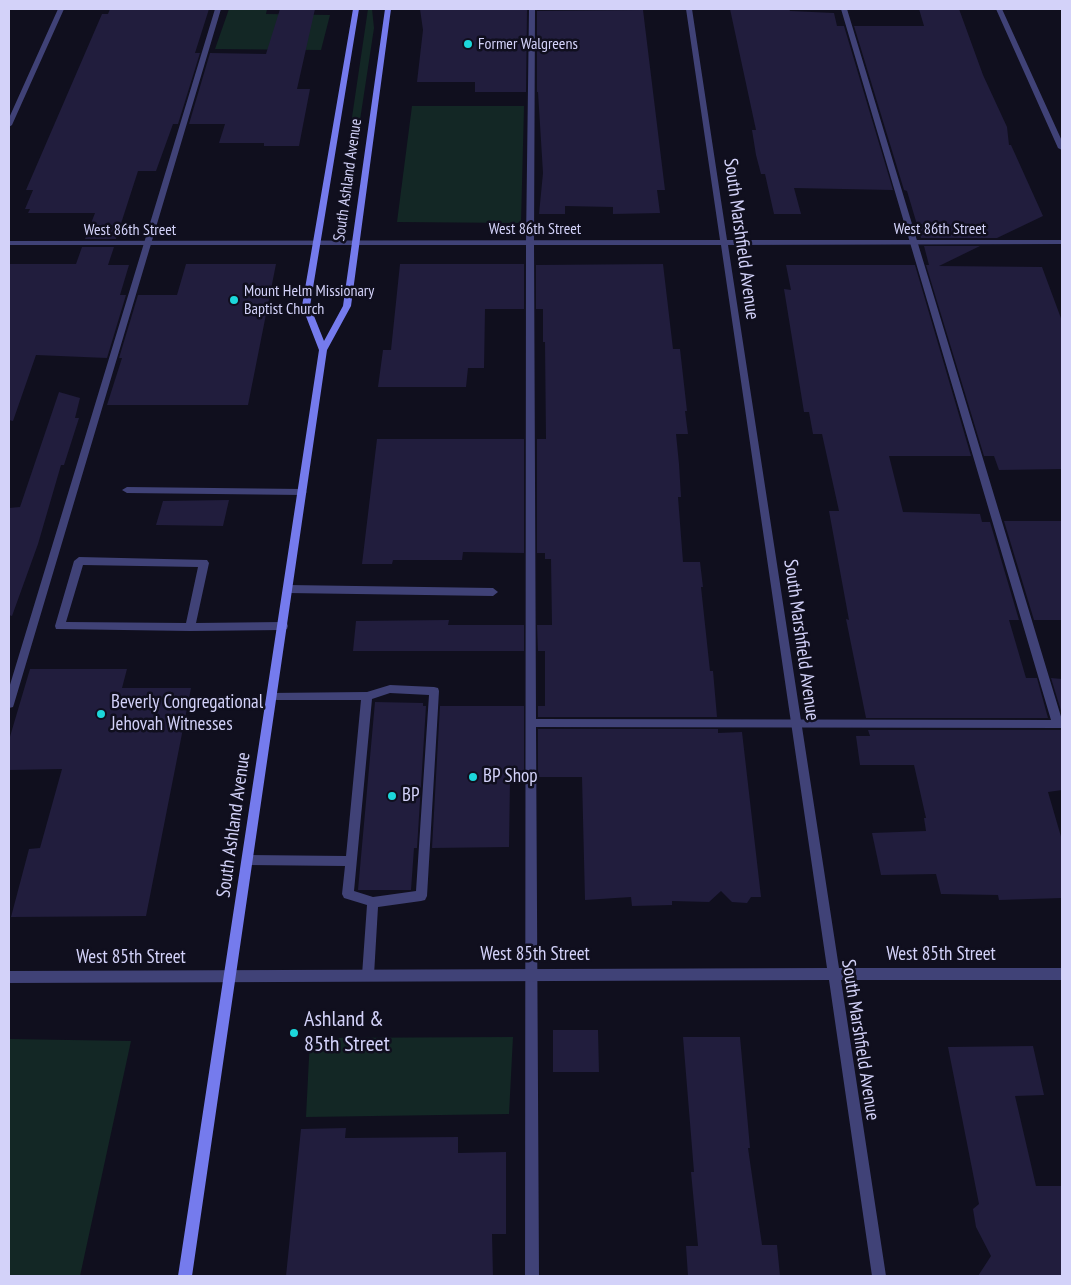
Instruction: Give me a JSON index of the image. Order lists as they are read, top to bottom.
{
  "streets": {
    "main road": ["South Ashland Avenue"],
    "street": ["West 86th Street", "South Marshfield Avenue", "West 85th Street"]
  },
  "crossings": [
    ["South Ashland Avenue", "West 86th Street"],
    ["South Ashland Avenue", "West 85th Street"],
    ["West 86th Street", "South Marshfield Avenue"],
    ["South Marshfield Avenue", "West 85th Street"]
  ],
  "places": [
    "Former Walgreens",
    "Mount Helm Missionary Baptist Church",
    "Beverly Congregational Jehovah Witnesses",
    "BP Shop",
    "BP",
    "Ashland & 85th Street"
  ]
}
